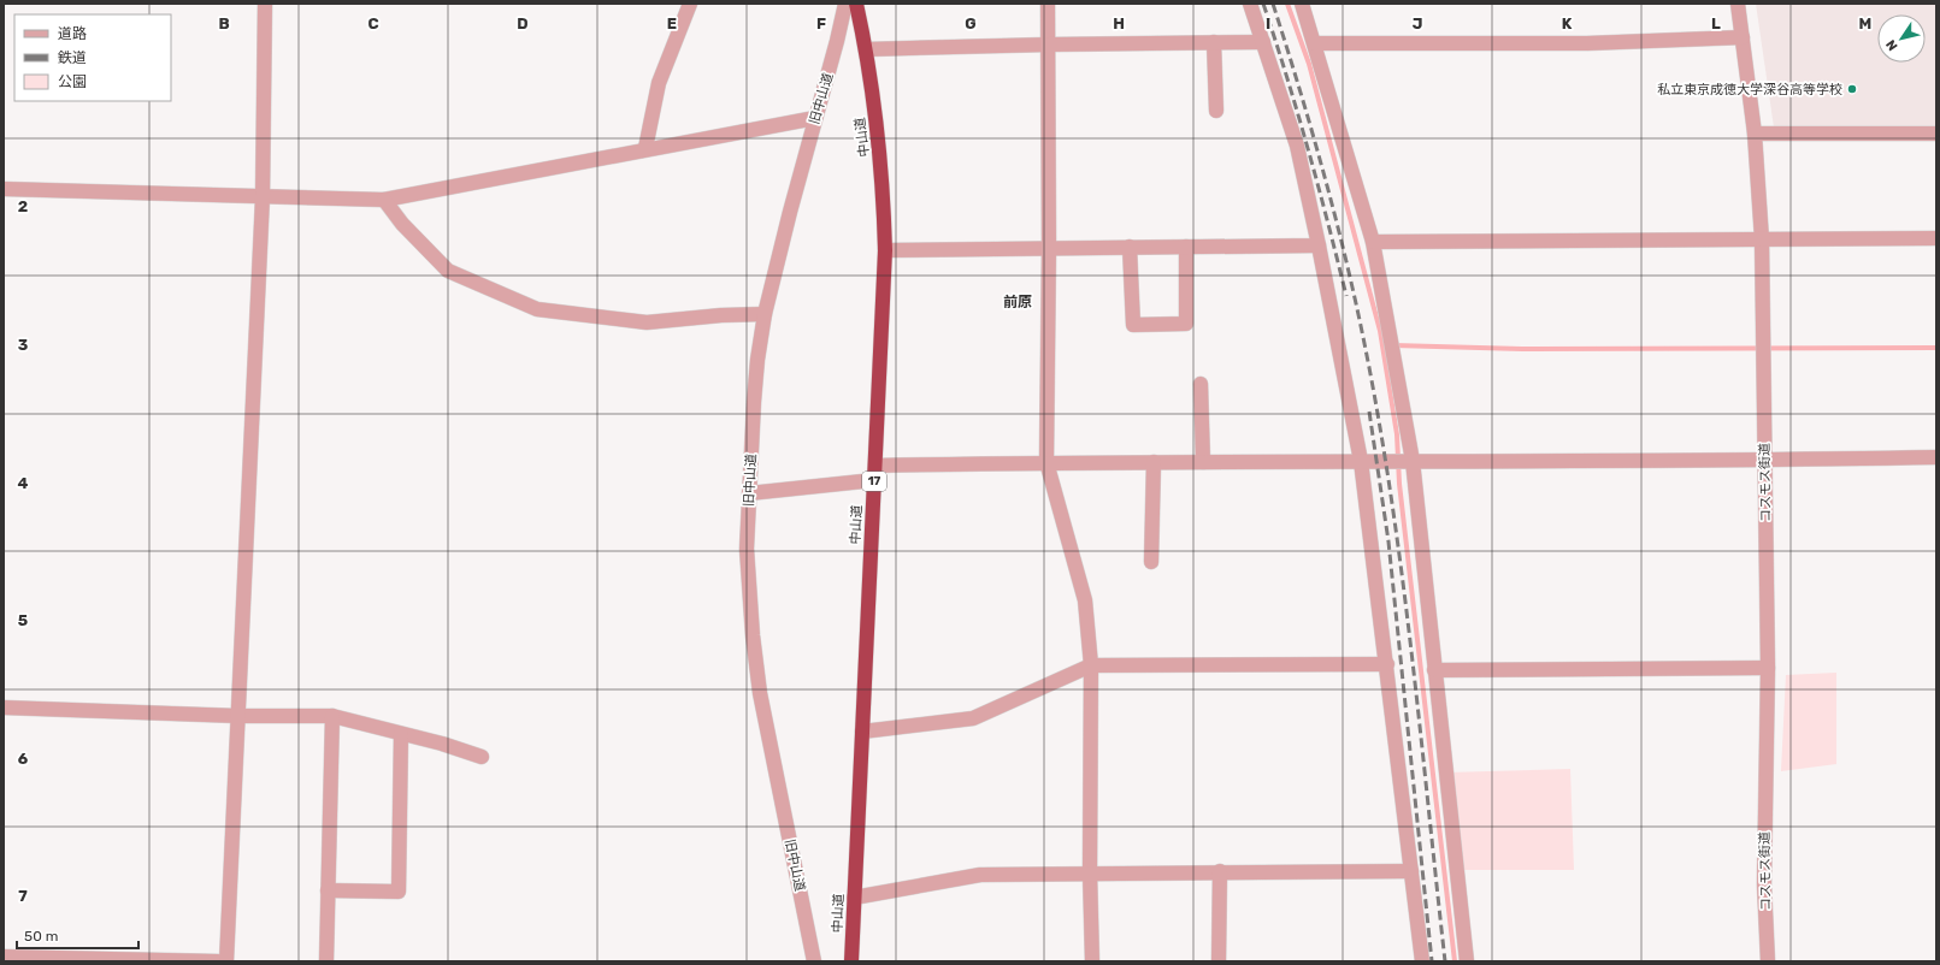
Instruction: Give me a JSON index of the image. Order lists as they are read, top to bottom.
{
  "streets": {
    "highway": ["中山道", "17"],
    "street": ["旧中山道", "コスモス街道"]
  },
  "districts": ["前原"],
  "places": ["私立東京成徳大学深谷高等学校"],
  "legend": ["道路", "鉄道", "公園"],
  "scale_bar": "50 m",
  "north": "bottom left",
  "grid": {
    "columns": [
      "B",
      "C",
      "D",
      "E",
      "F",
      "G",
      "H",
      "I",
      "J",
      "K",
      "L",
      "M"
    ],
    "rows": [
      "2",
      "3",
      "4",
      "5",
      "6",
      "7"
    ]
  }
}
